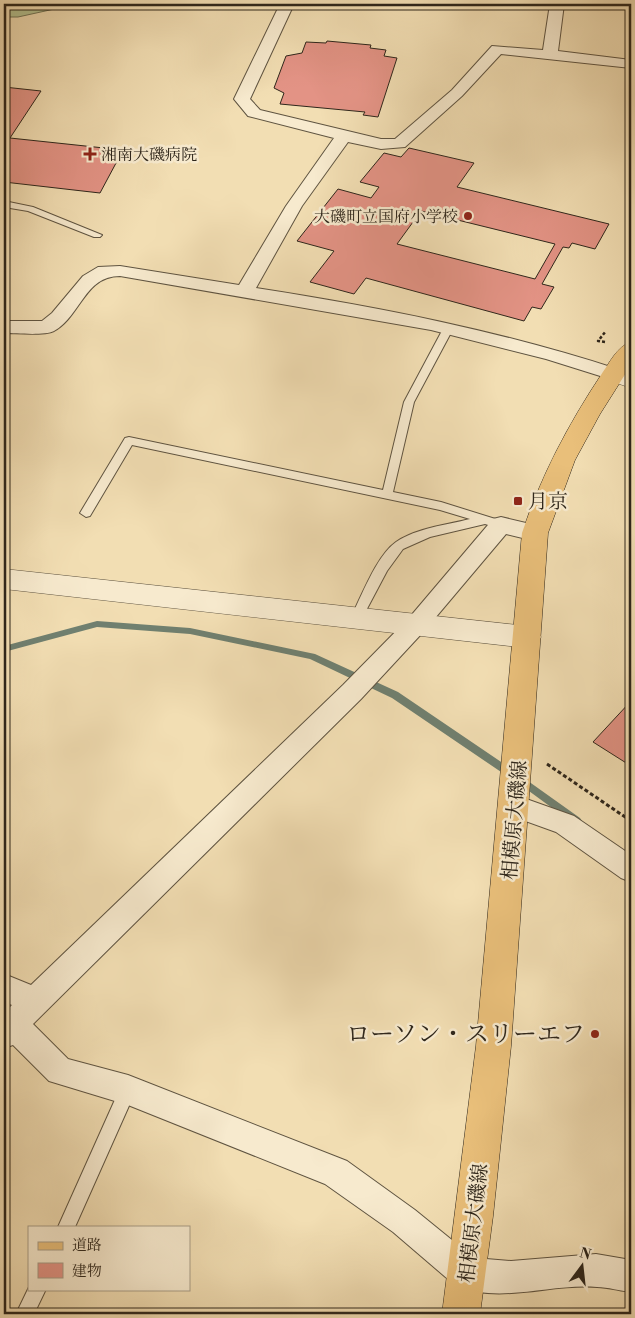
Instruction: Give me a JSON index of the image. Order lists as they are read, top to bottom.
{
  "streets": {
    "main road": ["相模原大磯線"]
  },
  "places": {
    "health": ["湘南大磯病院"],
    "other": ["大磯町立国府小学校", "ローソン・スリーエフ"],
    "transit": ["月京"]
  },
  "legend": ["道路", "建物"],
  "north": "top"
}
